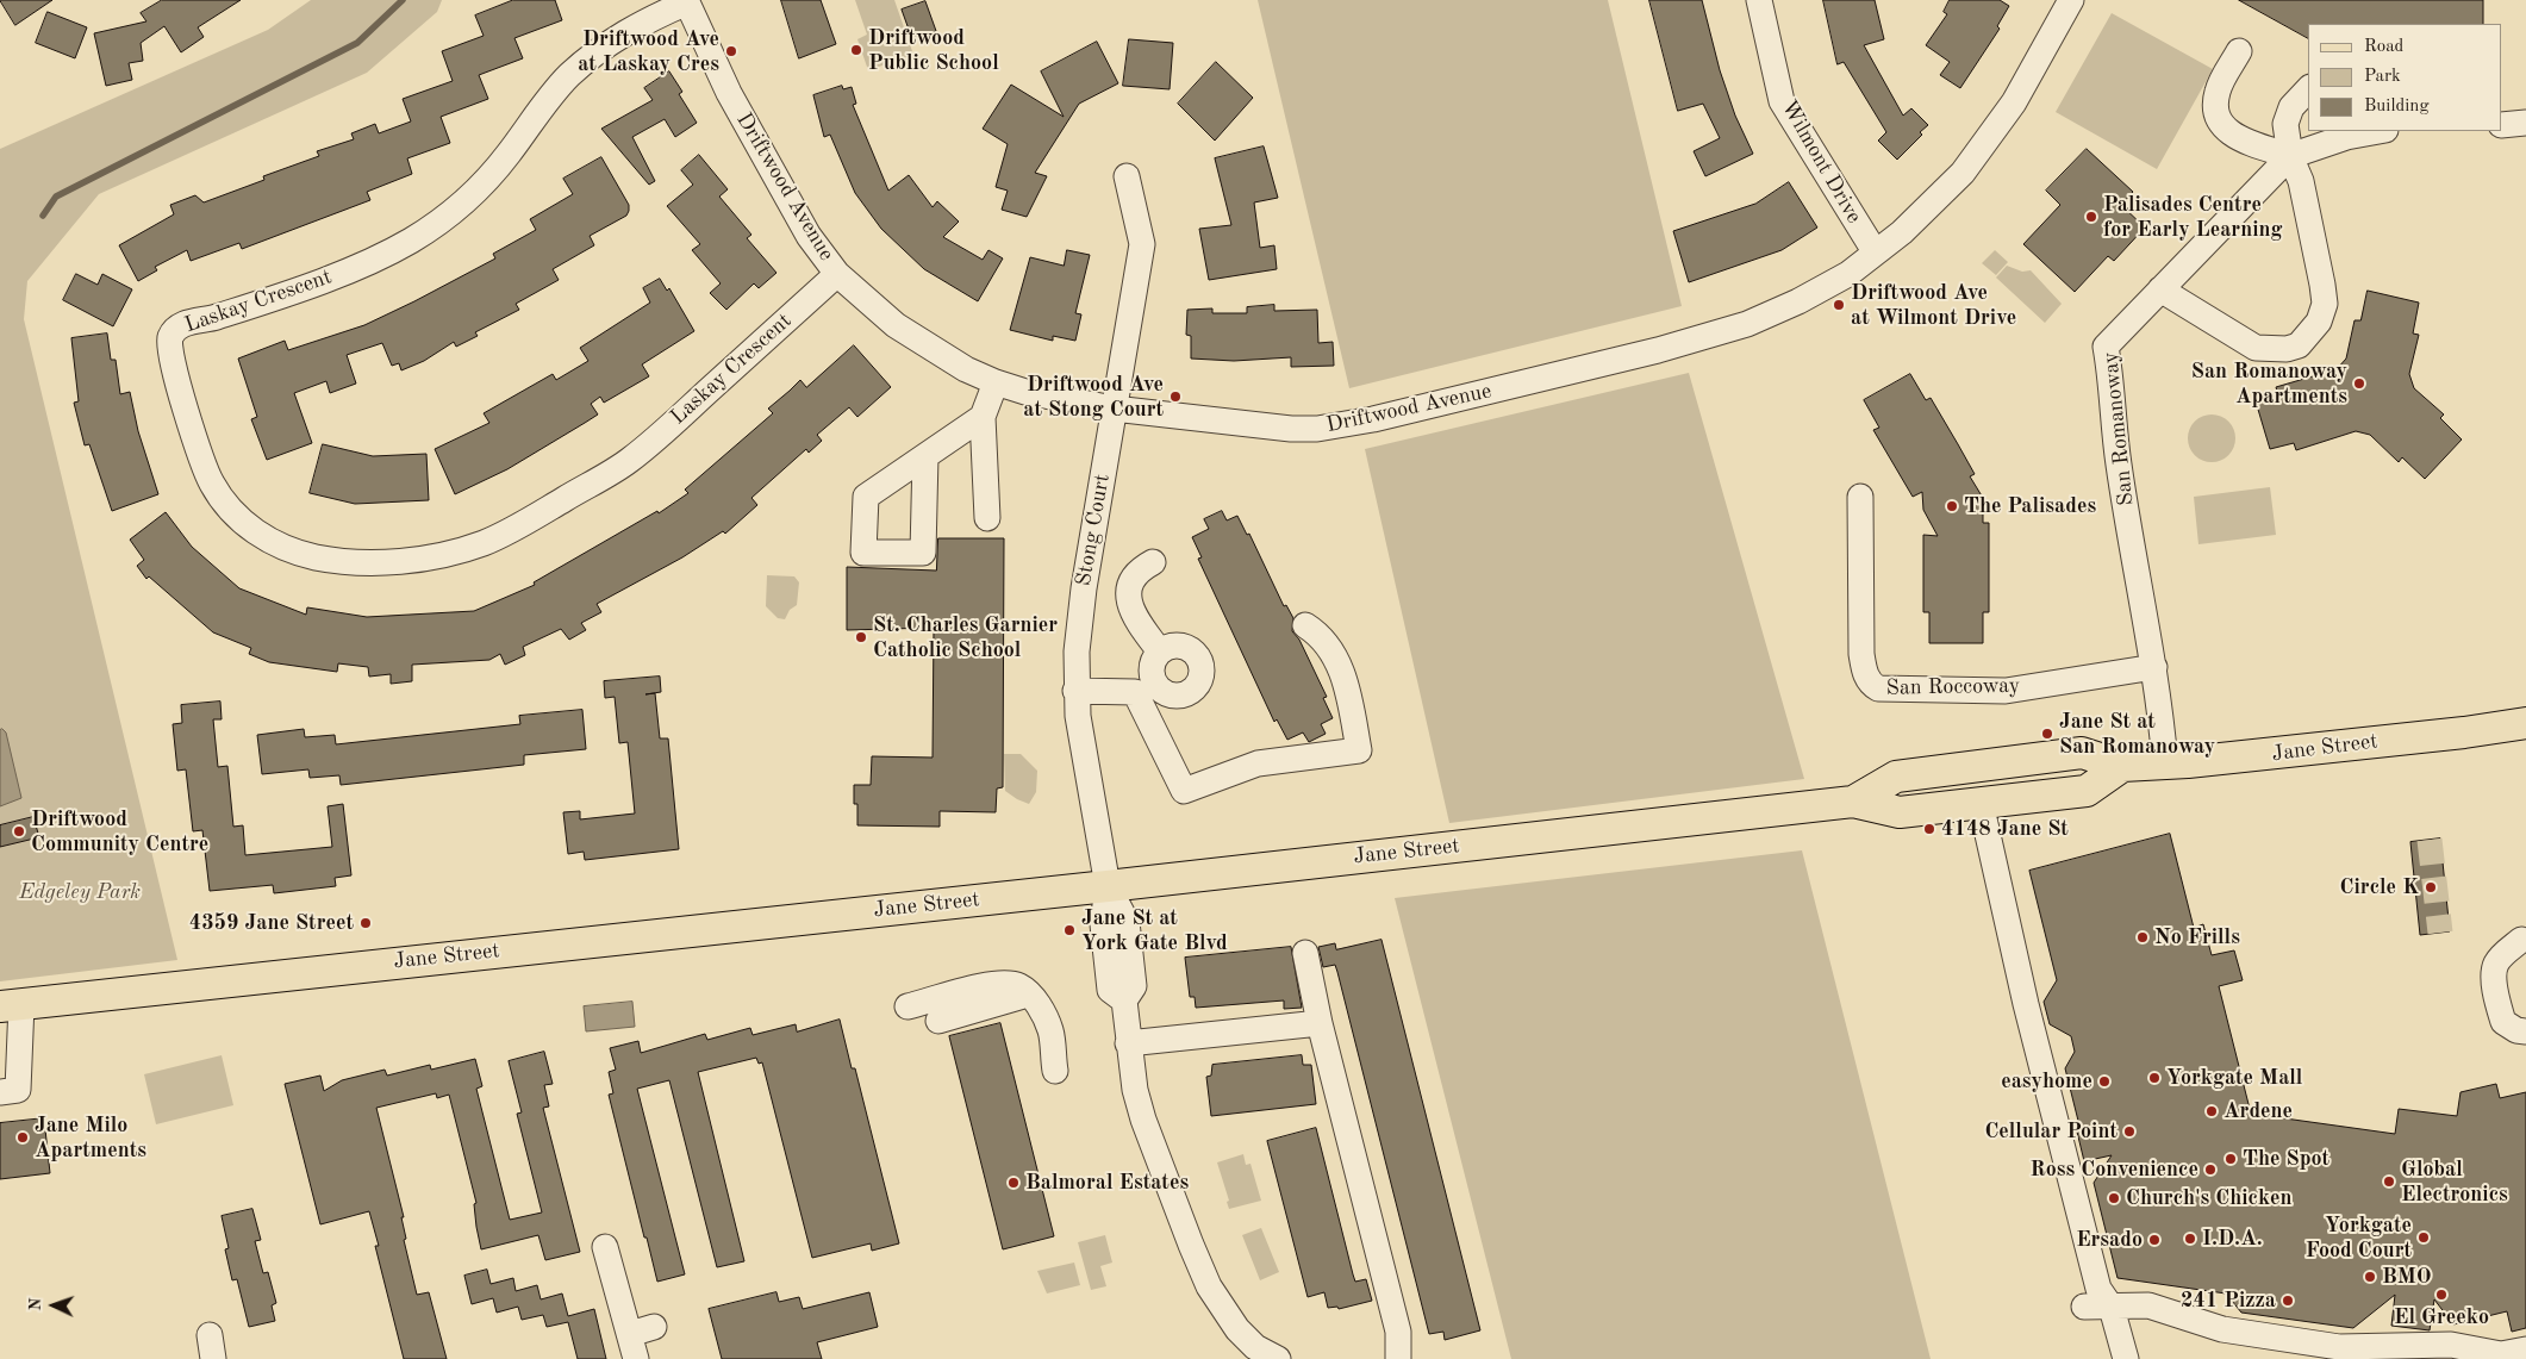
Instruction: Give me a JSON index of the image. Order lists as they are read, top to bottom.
{
  "streets": {
    "main road": ["Jane Street"],
    "street": [
      "Wilmont Drive",
      "Driftwood Avenue",
      "Laskay Crescent",
      "San Romanoway",
      "Stong Court",
      "San Roccoway"
    ]
  },
  "crossings": [
    ["Wilmont Drive", "Driftwood Avenue"],
    ["Driftwood Avenue", "Laskay Crescent"],
    ["Driftwood Avenue", "Stong Court"],
    ["San Romanoway", "San Roccoway"],
    ["San Romanoway", "Jane Street"],
    ["Stong Court", "Jane Street"]
  ],
  "parks": ["Edgeley Park"],
  "places": [
    "Driftwood Public School",
    "Driftwood Ave at Laskay Cres",
    "Palisades Centre for Early Learning",
    "Driftwood Ave at Wilmont Drive",
    "San Romanoway Apartments",
    "Driftwood Ave at Stong Court",
    "The Palisades",
    "St. Charles Garnier Catholic School",
    "Jane St at San Romanoway",
    "4148 Jane St",
    "Driftwood Community Centre",
    "Circle K",
    "4359 Jane Street",
    "Jane St at York Gate Blvd",
    "No Frills",
    "Yorkgate Mall",
    "easyhome",
    "Ardene",
    "Cellular Point",
    "Jane Milo Apartments",
    "The Spot",
    "Ross Convenience",
    "Global Electronics",
    "Balmoral Estates",
    "Church's Chicken",
    "Yorkgate Food Court",
    "I.D.A.",
    "Ersado",
    "BMO",
    "El Greeko",
    "241 Pizza"
  ],
  "legend": ["Road", "Park", "Building"],
  "north": "left"
}
